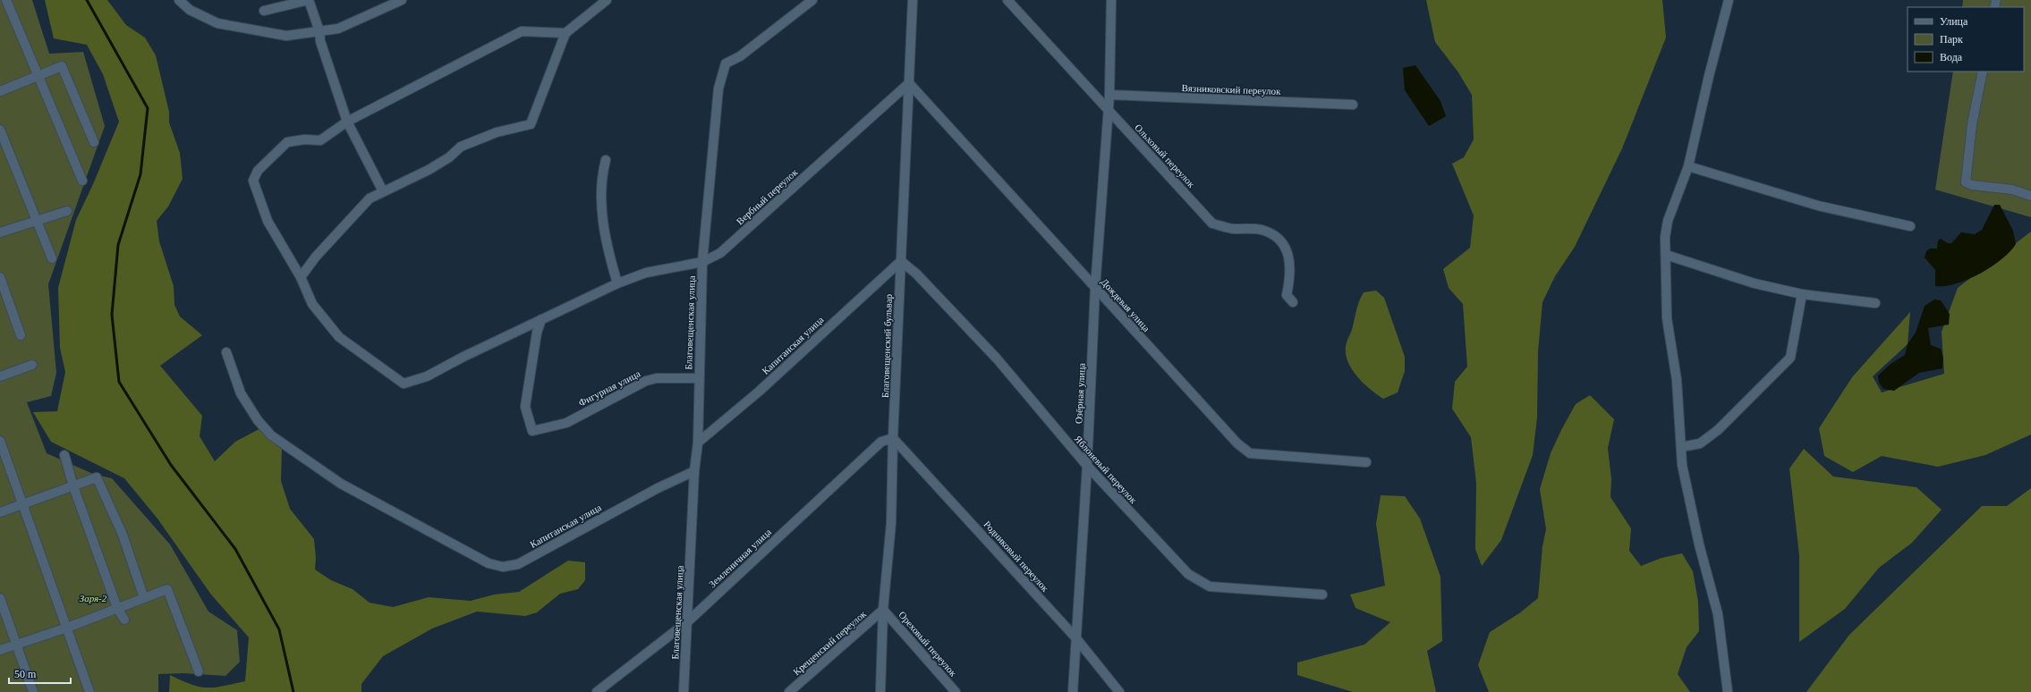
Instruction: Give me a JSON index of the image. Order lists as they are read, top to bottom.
{
  "streets": {
    "street": [
      "Вязниковский переулок",
      "Ольховый переулок",
      "Вербный переулок",
      "Дождевая улица",
      "Благовещенская улица",
      "Капитанская улица",
      "Благовещенский бульвар",
      "Фигурная улица",
      "Озёрная улица",
      "Яблоневый переулок",
      "Родниковый переулок",
      "Земленичная улица",
      "Крещенский переулок",
      "Ореховый переулок"
    ]
  },
  "crossings": [
    ["Вязниковский переулок", "Озёрная улица"],
    ["Ольховый переулок", "Озёрная улица"],
    ["Вербный переулок", "Дождевая улица"],
    ["Вербный переулок", "Благовещенская улица"],
    ["Вербный переулок", "Благовещенский бульвар"],
    ["Вербный переулок", "Фигурная улица"],
    ["Дождевая улица", "Благовещенский бульвар"],
    ["Дождевая улица", "Озёрная улица"],
    ["Благовещенская улица", "Капитанская улица"],
    ["Благовещенская улица", "Фигурная улица"],
    ["Благовещенская улица", "Земленичная улица"],
    ["Капитанская улица", "Благовещенский бульвар"],
    ["Капитанская улица", "Яблоневый переулок"],
    ["Благовещенский бульвар", "Яблоневый переулок"],
    ["Благовещенский бульвар", "Родниковый переулок"],
    ["Благовещенский бульвар", "Земленичная улица"],
    ["Благовещенский бульвар", "Крещенский переулок"],
    ["Благовещенский бульвар", "Ореховый переулок"],
    ["Озёрная улица", "Яблоневый переулок"],
    ["Озёрная улица", "Родниковый переулок"],
    ["Родниковый переулок", "Земленичная улица"],
    ["Крещенский переулок", "Ореховый переулок"]
  ],
  "parks": ["Заря-2"],
  "legend": ["Улица", "Парк", "Вода"],
  "scale_bar": "50 m"
}
